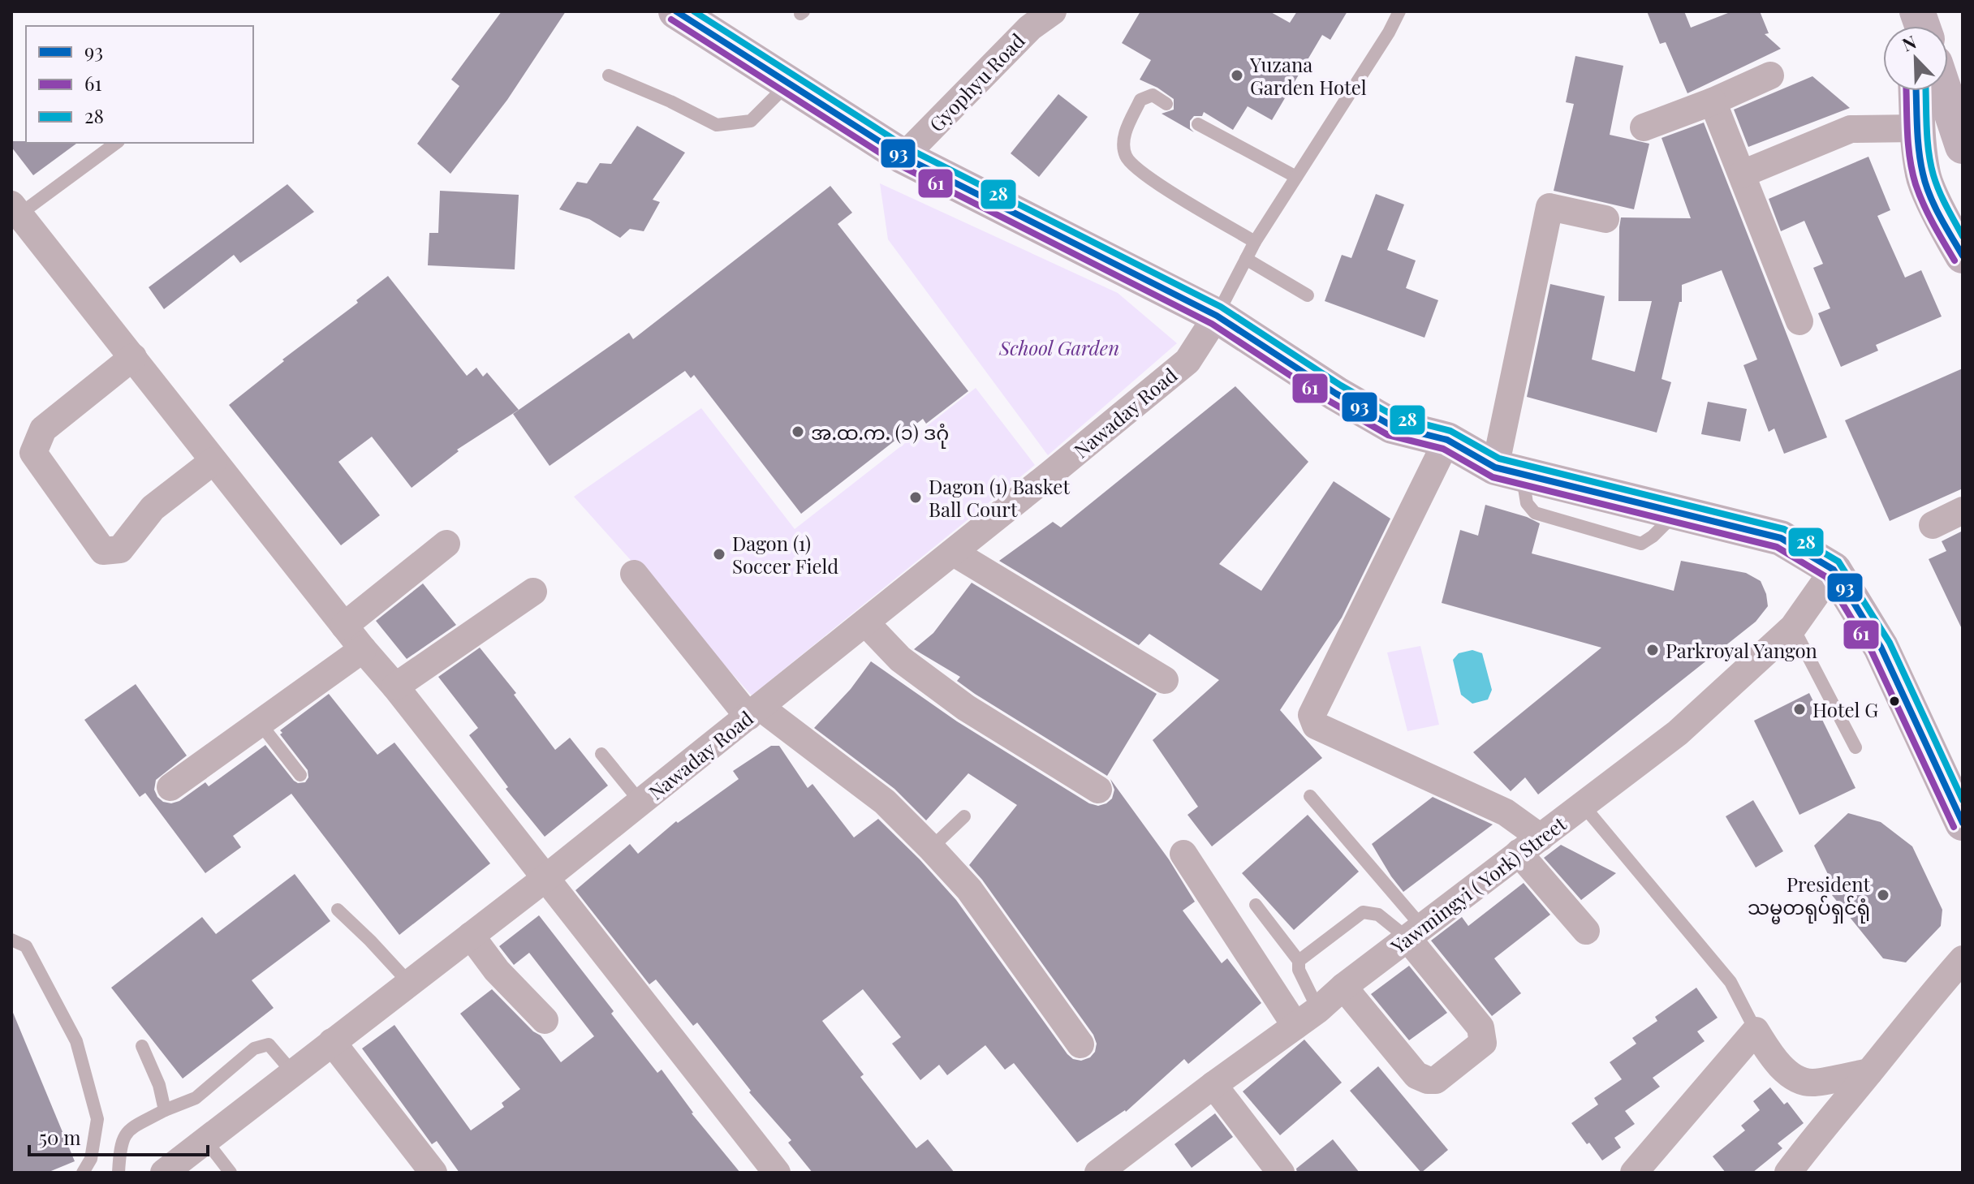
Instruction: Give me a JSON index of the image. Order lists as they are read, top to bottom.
{
  "streets": {
    "street": ["Gyophyu Road", "Nawaday Road", "Yawmingyi ( York) Street"]
  },
  "parks": ["School Garden"],
  "places": [
    "Yuzana Garden Hotel",
    "အ.ထ.က. (၁) ဒဂုံ",
    "Dagon (1) Basket Ball Court",
    "Dagon (1) Soccer Field",
    "Parkroyal Yangon",
    "Hotel G",
    "President သမ္မတရုပ်ရှင်ရုံ"
  ],
  "lines": ["transit line 93", "transit line 28", "transit line 61"],
  "legend": ["93", "61", "28"],
  "scale_bar": "50 m",
  "north": "top left"
}
